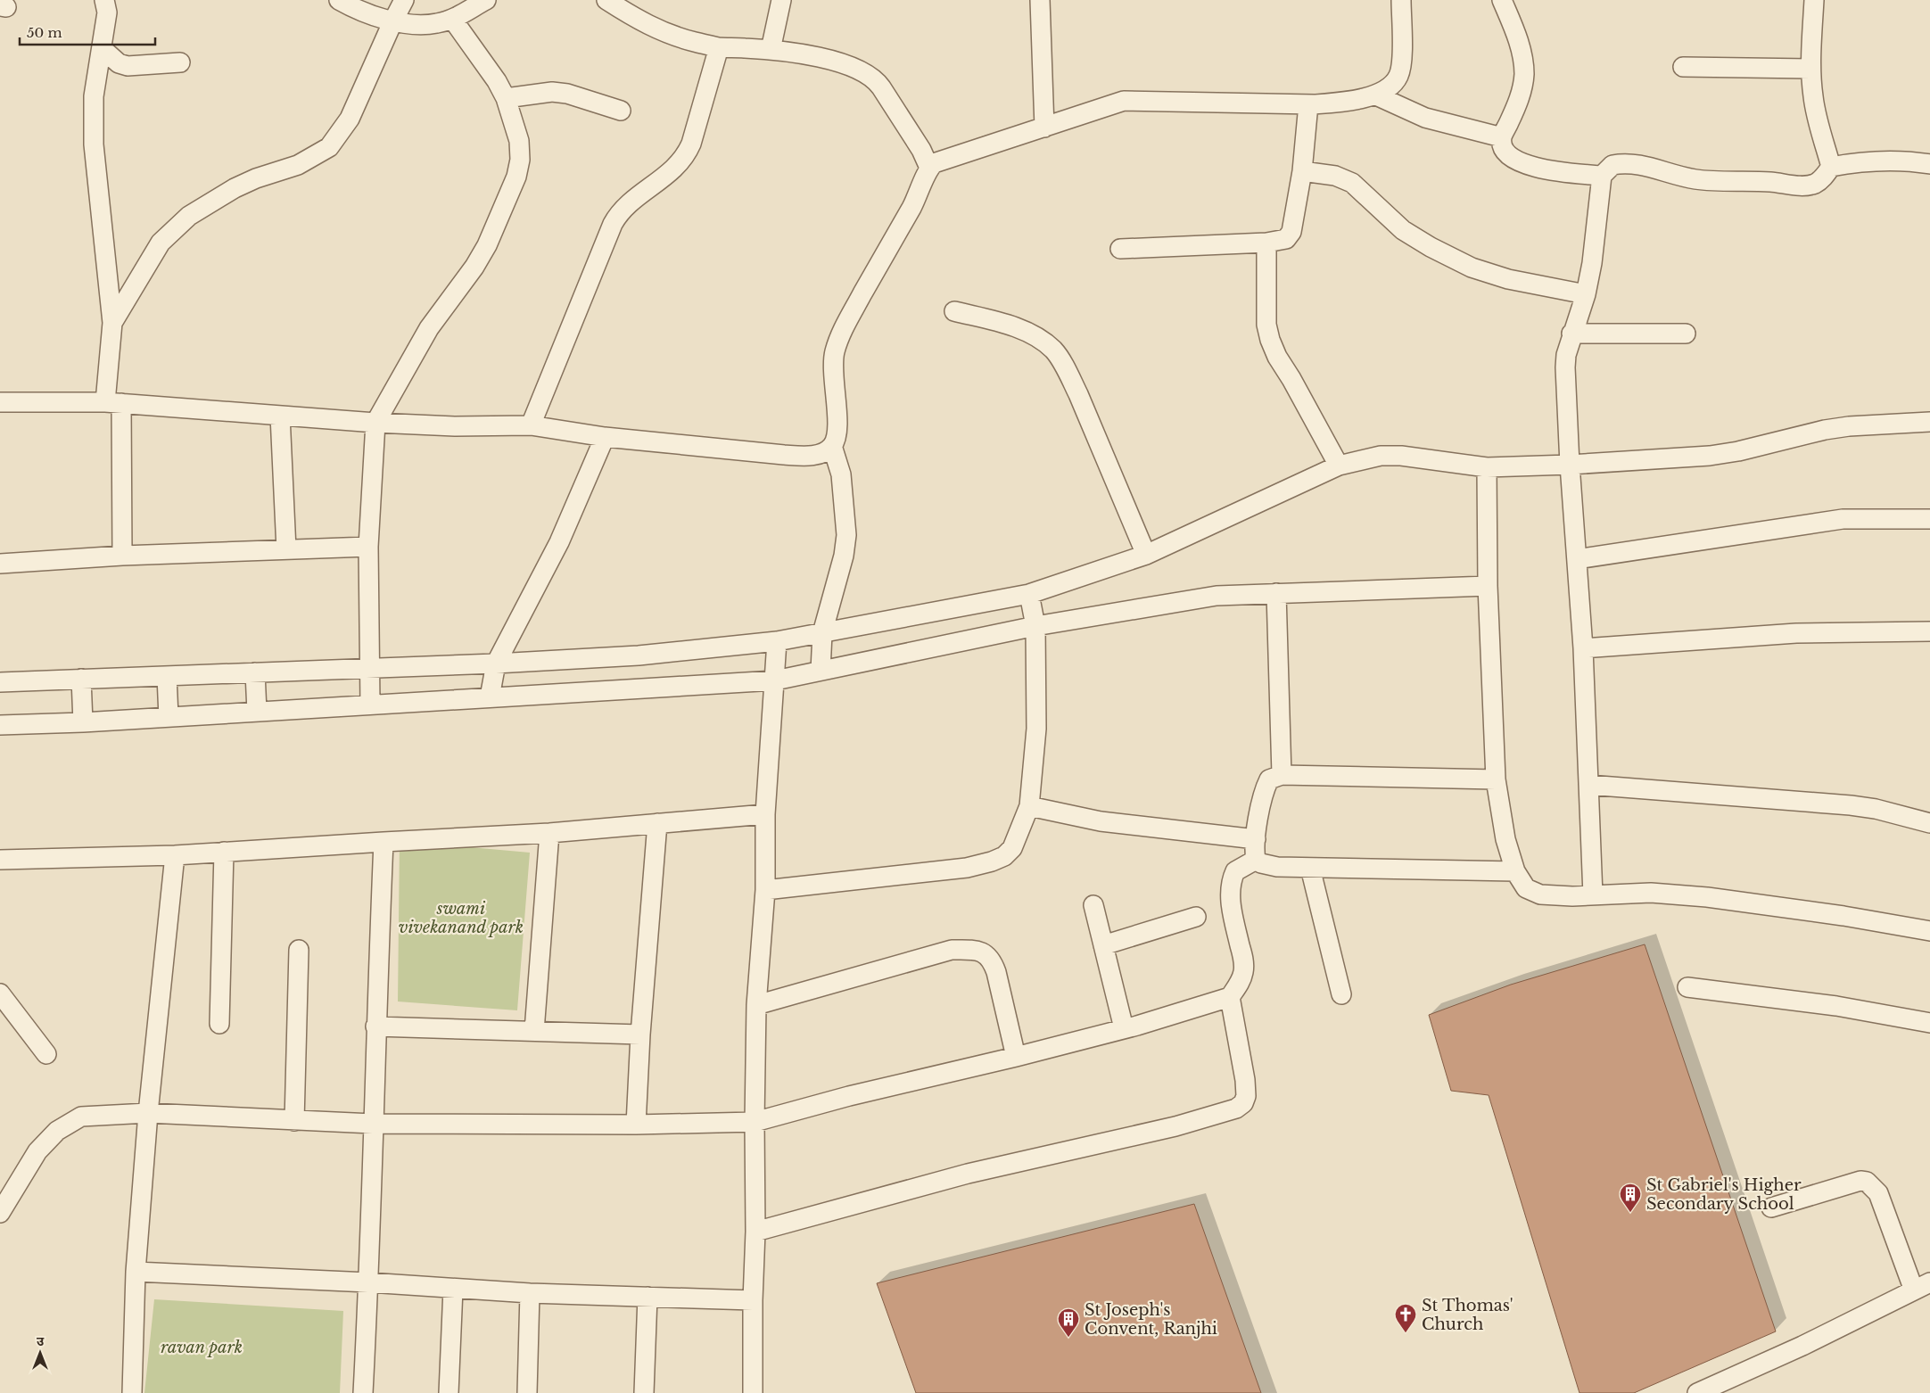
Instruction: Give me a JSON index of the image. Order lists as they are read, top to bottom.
{
  "parks": ["swami vivekanand park", "ravan park"],
  "places": {
    "building": ["St Gabriel's Higher Secondary School", "St Joseph's Convent, Ranjhi"],
    "church": ["St Thomas' Church"]
  },
  "scale_bar": "50 m",
  "north": "top"
}
